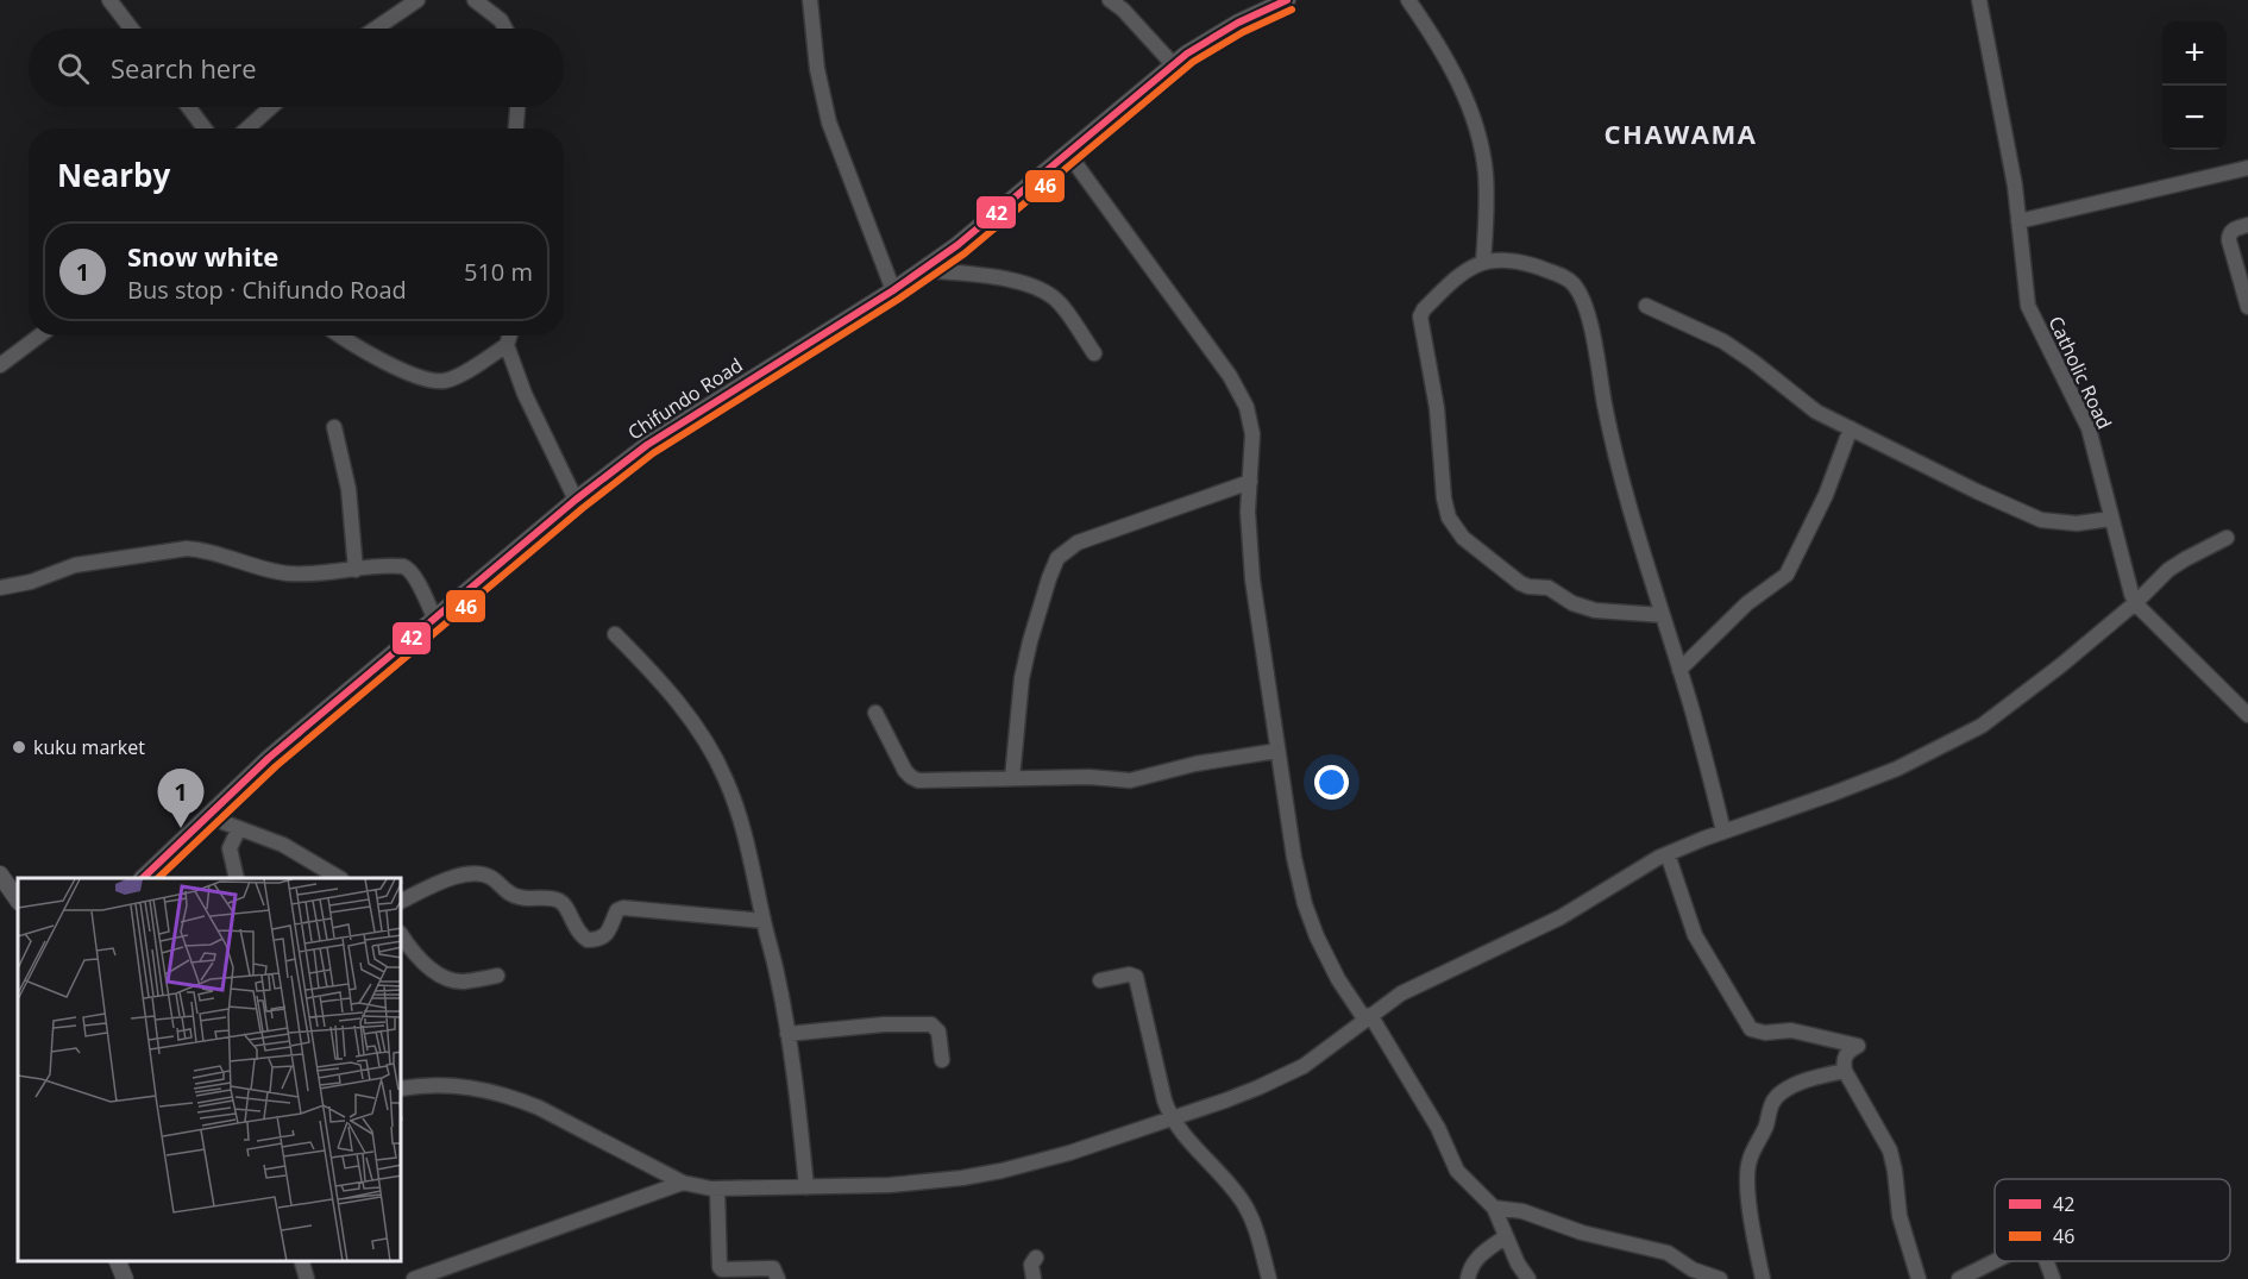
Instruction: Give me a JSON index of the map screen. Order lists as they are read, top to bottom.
{
  "streets": {
    "street": ["Catholic Road", "Chifundo Road"]
  },
  "districts": ["CHAWAMA"],
  "places": ["kuku market"],
  "lines": ["transit line 42", "transit line 46"],
  "legend": ["42", "46"],
  "page": {
    "map_buttons": ["+", "−"],
    "search": "Search here",
    "heading": "Nearby",
    "list": [
      {
        "mark": "1",
        "name": "Snow white",
        "note": "Bus stop · Chifundo Road",
        "value": "510 m"
      }
    ],
    "pins": "1"
  }
}
